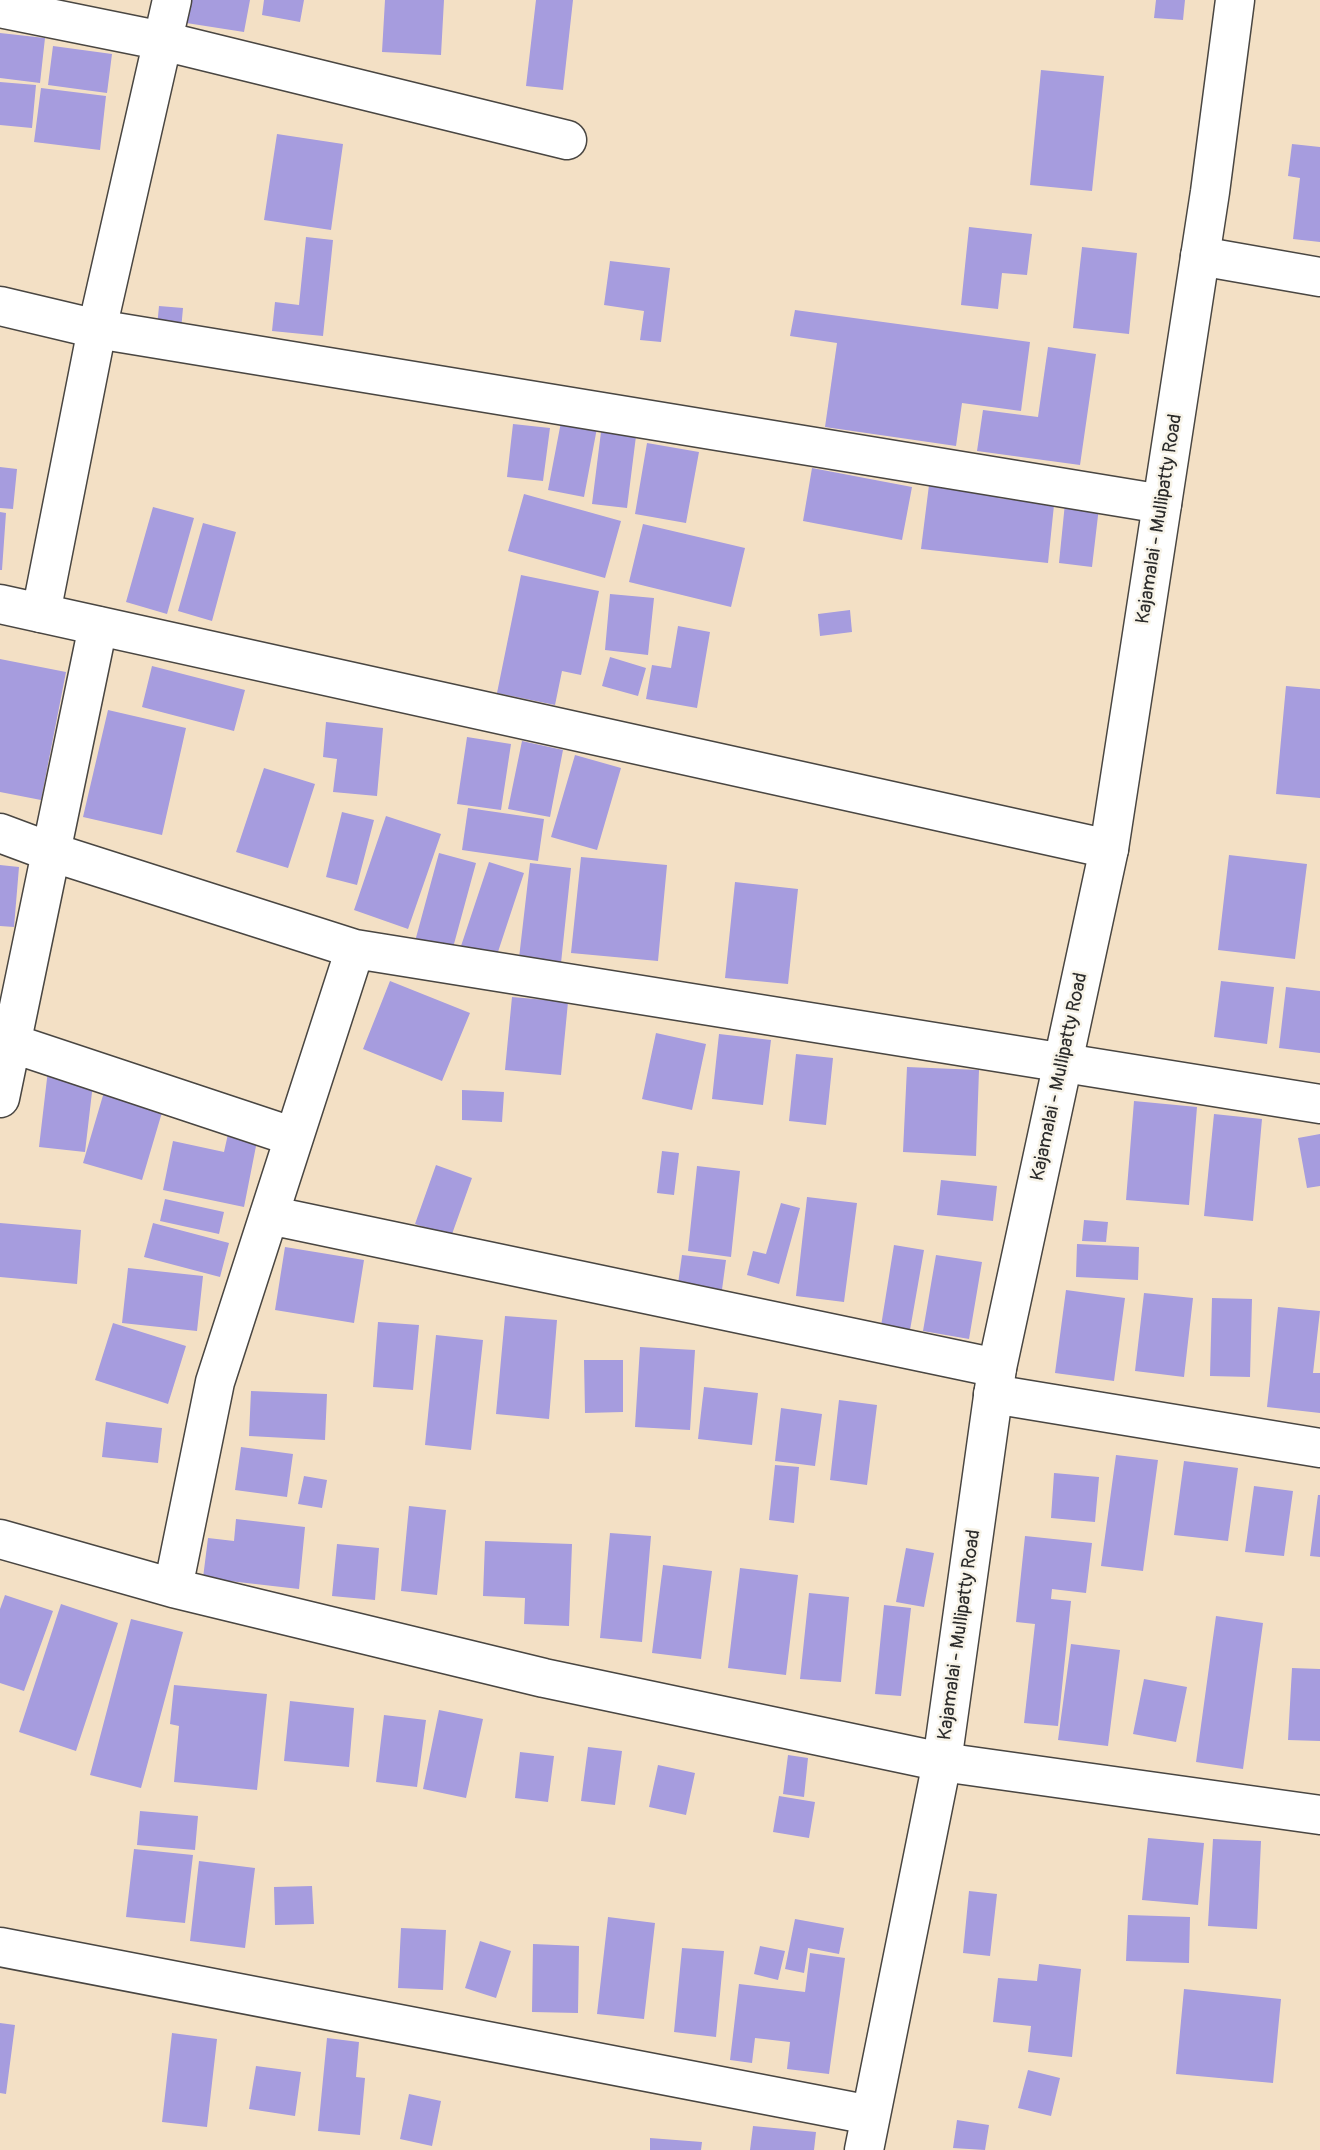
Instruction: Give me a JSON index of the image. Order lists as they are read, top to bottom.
{
  "streets": {
    "street": ["Kajamalai - Mullipatty Road"]
  }
}
